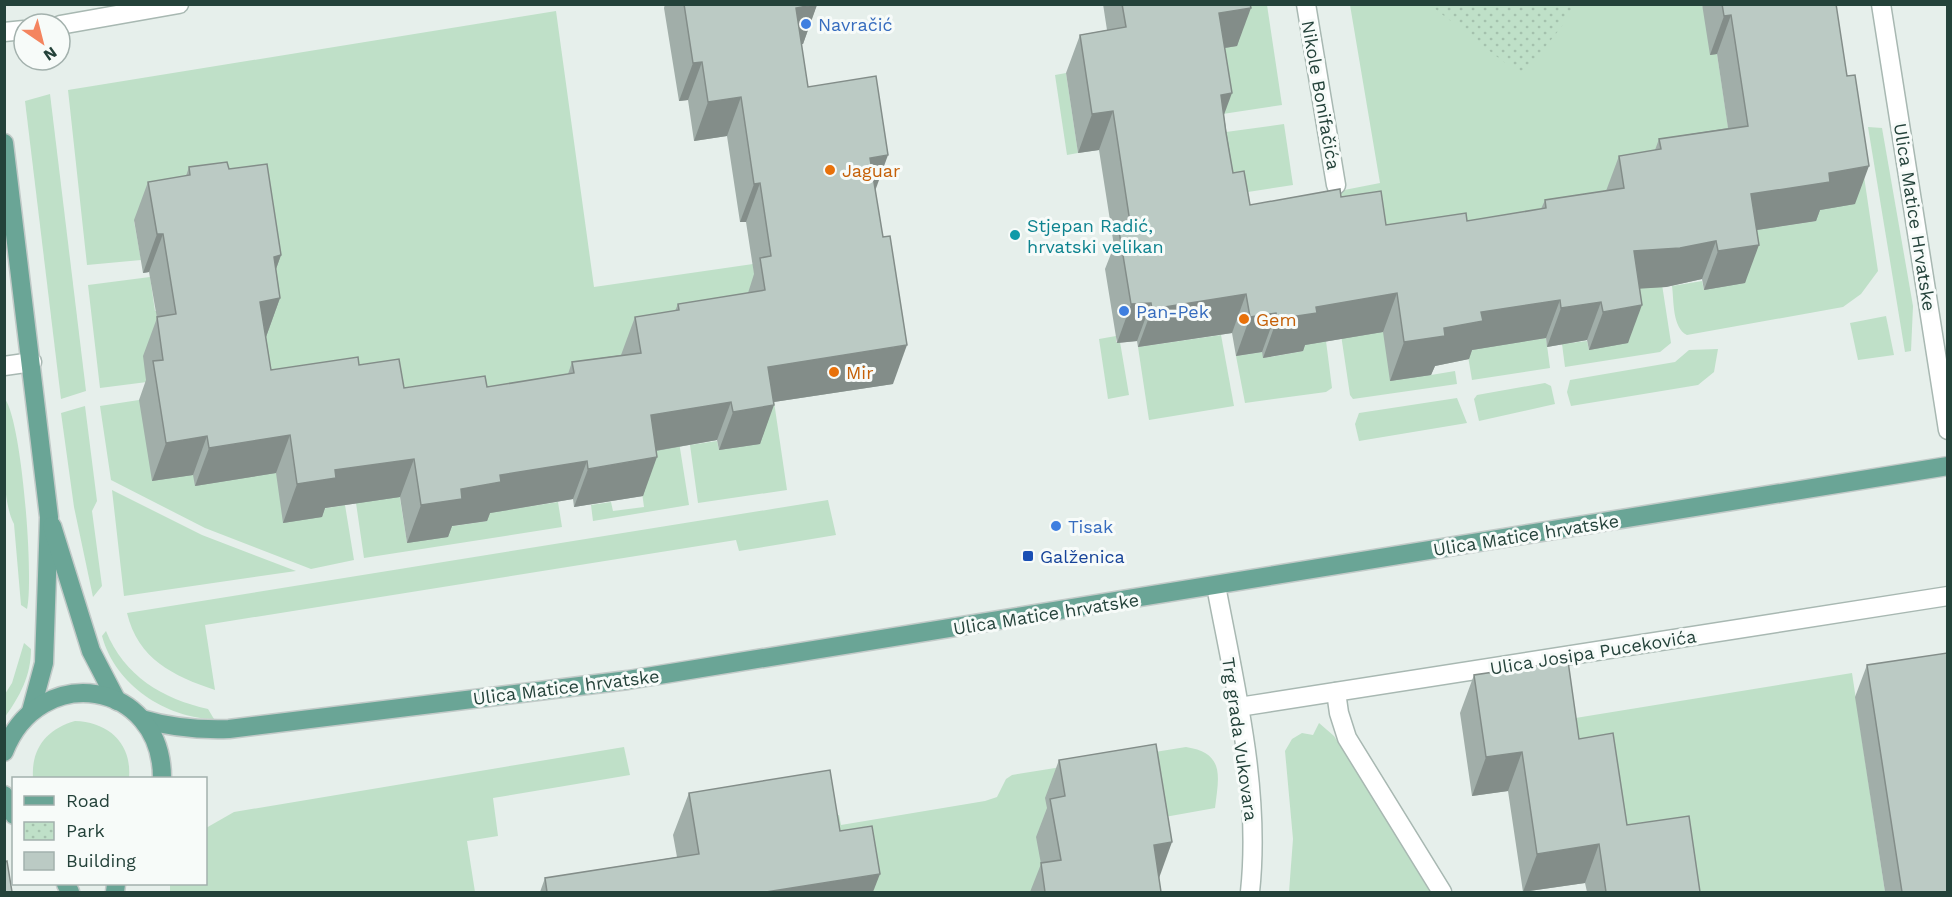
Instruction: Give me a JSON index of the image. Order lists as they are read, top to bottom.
{
  "streets": {
    "main road": ["Ulica Matice hrvatske"],
    "street": [
      "Nikole Bonifačića",
      "Ulica Matice Hrvatske",
      "Ulica Josipa Pucekovića",
      "Trg grada Vukovara"
    ]
  },
  "crossings": [
    ["Ulica Matice hrvatske", "Trg grada Vukovara"],
    ["Ulica Josipa Pucekovića", "Trg grada Vukovara"]
  ],
  "places": {
    "other": [
      "Navračić",
      "Jaguar",
      "Stjepan Radić, hrvatski velikan",
      "Pan-Pek",
      "Gem",
      "Mir",
      "Tisak"
    ],
    "transit": ["Galženica"]
  },
  "legend": ["Road", "Park", "Building"],
  "north": "bottom right"
}
